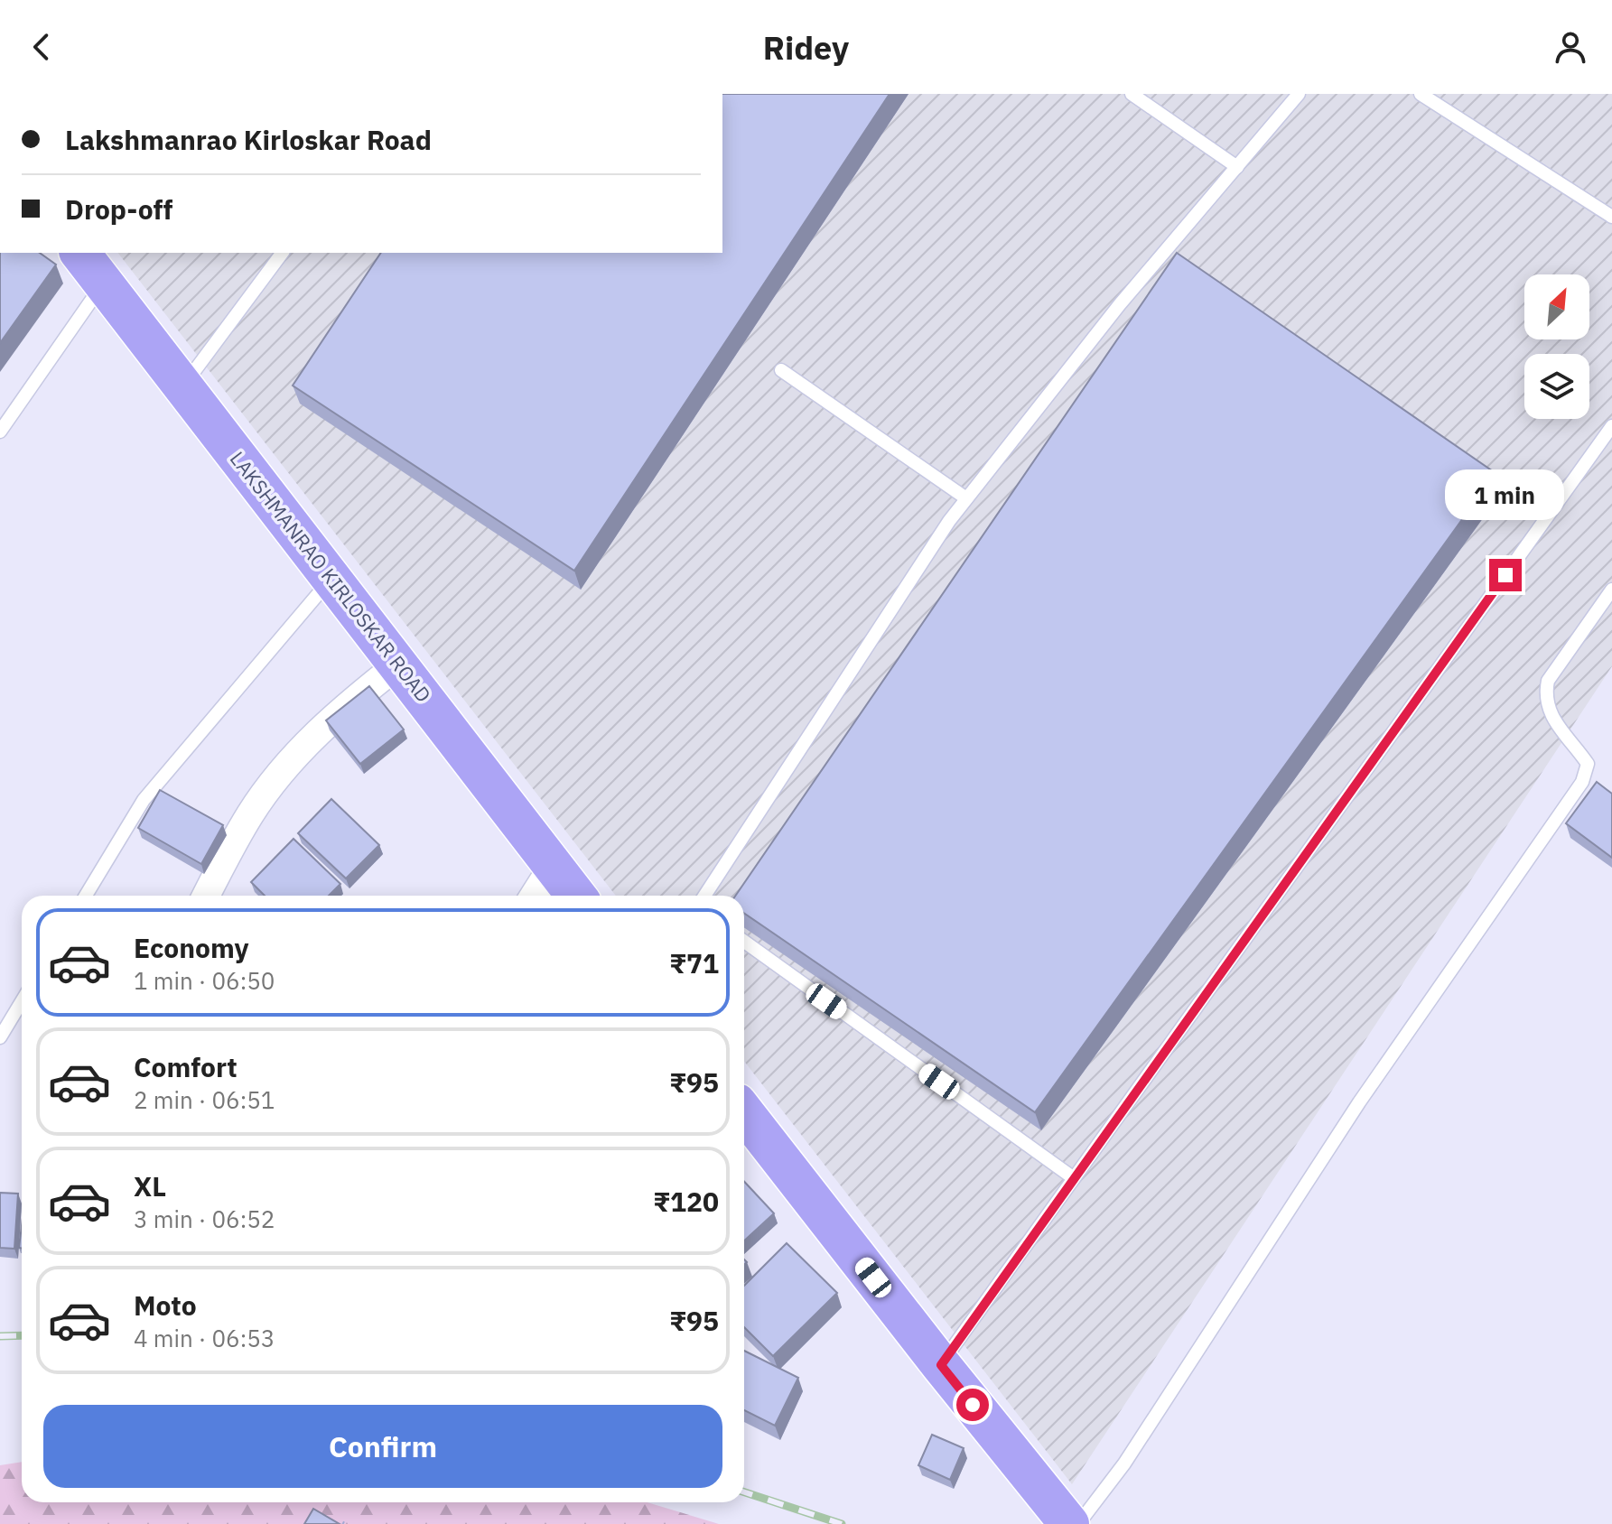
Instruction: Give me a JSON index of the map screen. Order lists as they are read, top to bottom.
{
  "streets": {
    "main road": ["LAKSHMANRAO KIRLOSKAR ROAD"]
  },
  "north": "top right",
  "page": {
    "header": "Ridey",
    "banner": ["Lakshmanrao Kirloskar Road", "Drop-off"],
    "bubble": "1 min",
    "list": [
      {
        "name": "Economy",
        "note": "1 min · 06:50",
        "value": "₹71"
      },
      {
        "name": "Comfort",
        "note": "2 min · 06:51",
        "value": "₹95"
      },
      {
        "name": "XL",
        "note": "3 min · 06:52",
        "value": "₹120"
      },
      {
        "name": "Moto",
        "note": "4 min · 06:53",
        "value": "₹95"
      }
    ],
    "buttons": "Confirm"
  }
}
